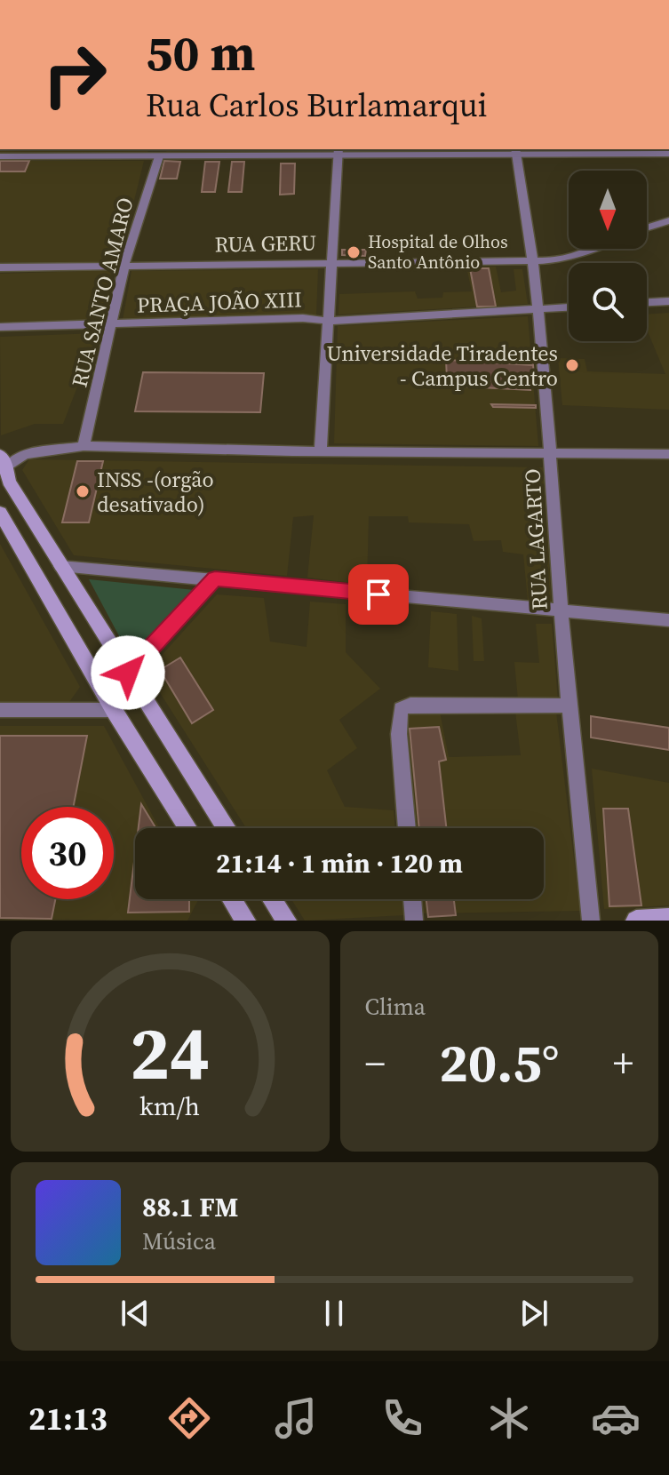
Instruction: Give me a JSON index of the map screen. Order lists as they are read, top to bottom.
{
  "streets": {
    "street": [
      "RUA GERU",
      "RUA SANTO AMARO",
      "PRAÇA JOÃO XIII",
      "RUA LAGARTO"
    ]
  },
  "crossings": [
    ["RUA GERU", "RUA SANTO AMARO"],
    ["RUA GERU", "RUA LAGARTO"],
    ["RUA SANTO AMARO", "PRAÇA JOÃO XIII"]
  ],
  "places": ["Hospital de Olhos Santo Antônio", "Universidade Tiradentes - Campus Centro", "INSS -(orgão desativado)"],
  "north": "bottom",
  "page": {
    "turn": ["50 m", "Rua Carlos Burlamarqui"],
    "limit": "30",
    "trip": "21:14 · 1 min · 120 m",
    "tile": "Clima",
    "heat": ["−", "20.5°", "+"],
    "song": ["88.1 FM", "Música"],
    "tabs": "21:13",
    "gauge": ["24", "km/h"]
  }
}
